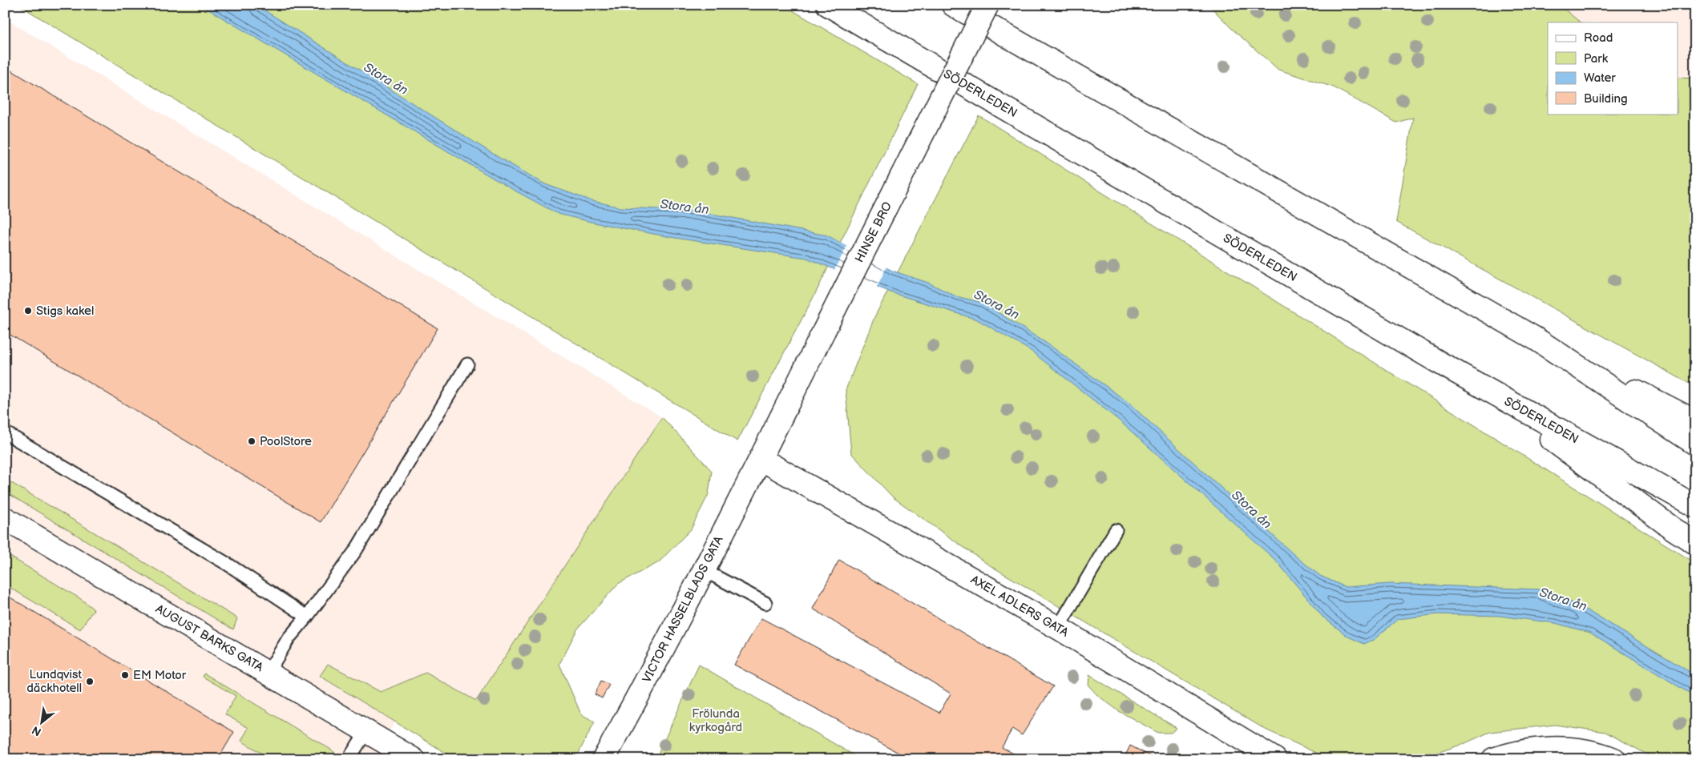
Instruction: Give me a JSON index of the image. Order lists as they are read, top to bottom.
{
  "streets": {
    "main road": [
      "SÖDERLEDEN",
      "HINSE BRO",
      "AXEL ADLERS GATA",
      "VICTOR HASSELBLADS GATA",
      "AUGUST BARKS GATA"
    ]
  },
  "crossings": [
    ["HINSE BRO", "AXEL ADLERS GATA"],
    ["HINSE BRO", "VICTOR HASSELBLADS GATA"],
    ["AXEL ADLERS GATA", "VICTOR HASSELBLADS GATA"]
  ],
  "water": ["Stora ån"],
  "parks": ["Frölunda kyrkogård"],
  "places": [
    "Stigs kakel",
    "PoolStore",
    "EM Motor",
    "Lundqvist däckhotell"
  ],
  "legend": [
    "Road",
    "Park",
    "Water",
    "Building"
  ],
  "north": "bottom left"
}
